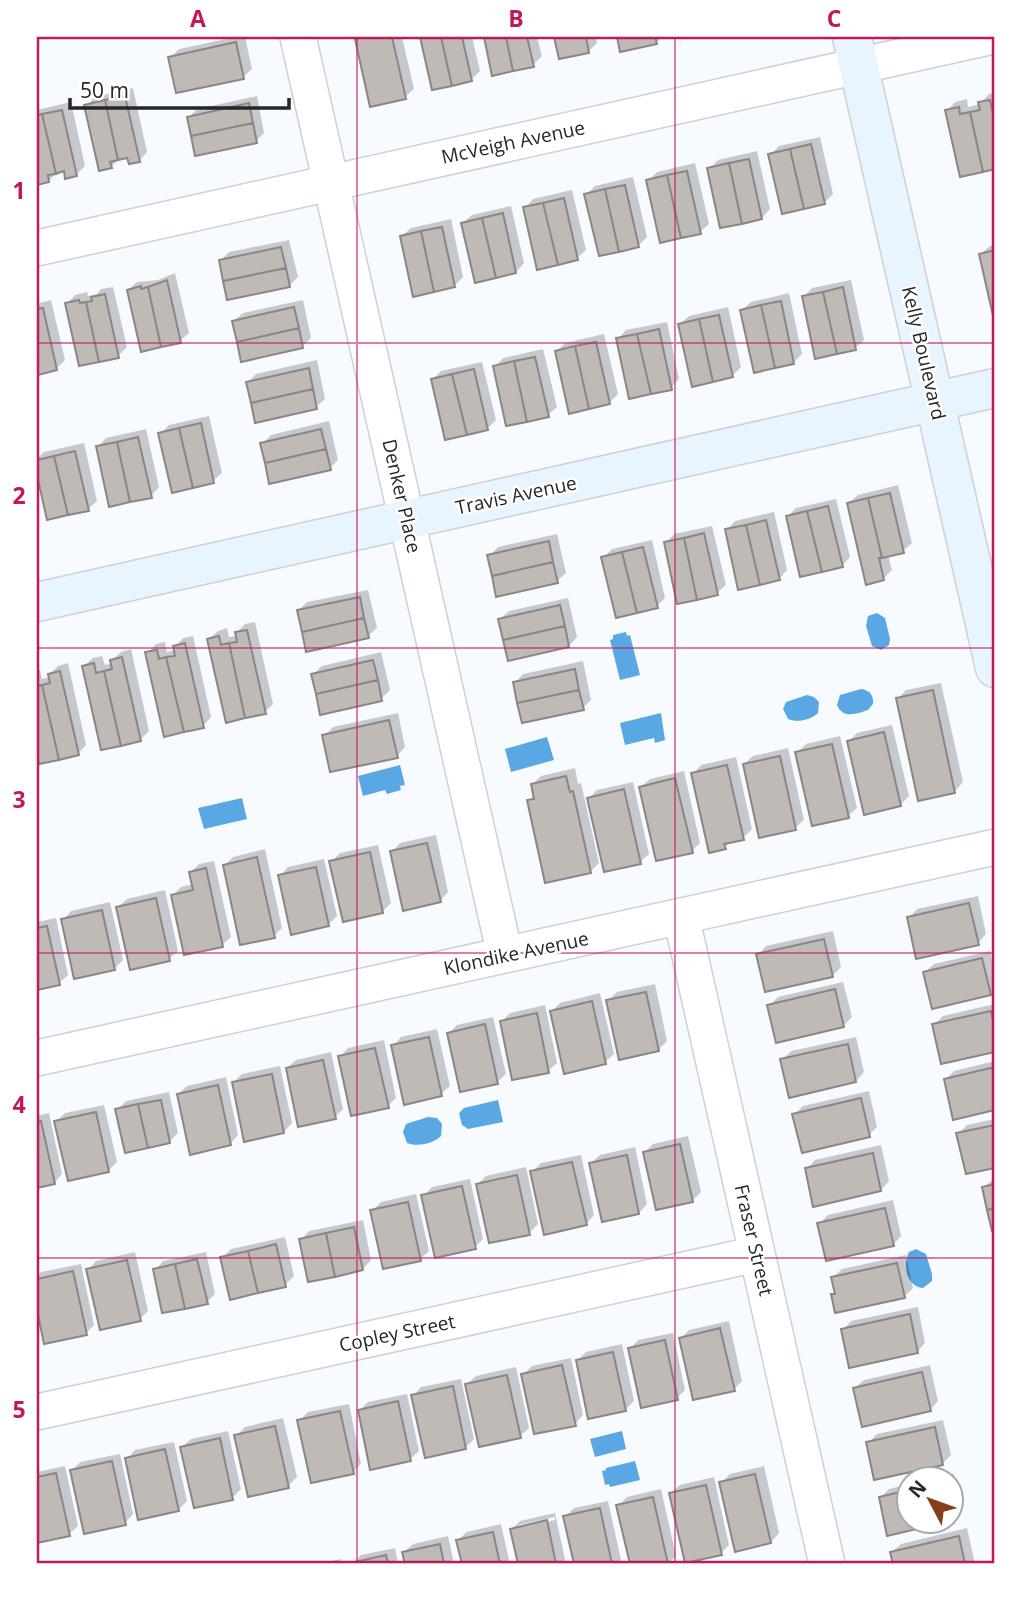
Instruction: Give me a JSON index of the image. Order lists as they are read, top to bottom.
{
  "streets": {
    "street": [
      "McVeigh Avenue",
      "Kelly Boulevard",
      "Travis Avenue",
      "Denker Place",
      "Klondike Avenue",
      "Fraser Street",
      "Copley Street"
    ]
  },
  "crossings": [
    ["McVeigh Avenue", "Kelly Boulevard"],
    ["McVeigh Avenue", "Denker Place"],
    ["Kelly Boulevard", "Travis Avenue"],
    ["Travis Avenue", "Denker Place"],
    ["Denker Place", "Klondike Avenue"],
    ["Klondike Avenue", "Fraser Street"],
    ["Fraser Street", "Copley Street"]
  ],
  "scale_bar": "50 m",
  "north": "top left",
  "grid": {
    "columns": ["A", "B", "C"],
    "rows": [
      "1",
      "2",
      "3",
      "4",
      "5"
    ]
  }
}
